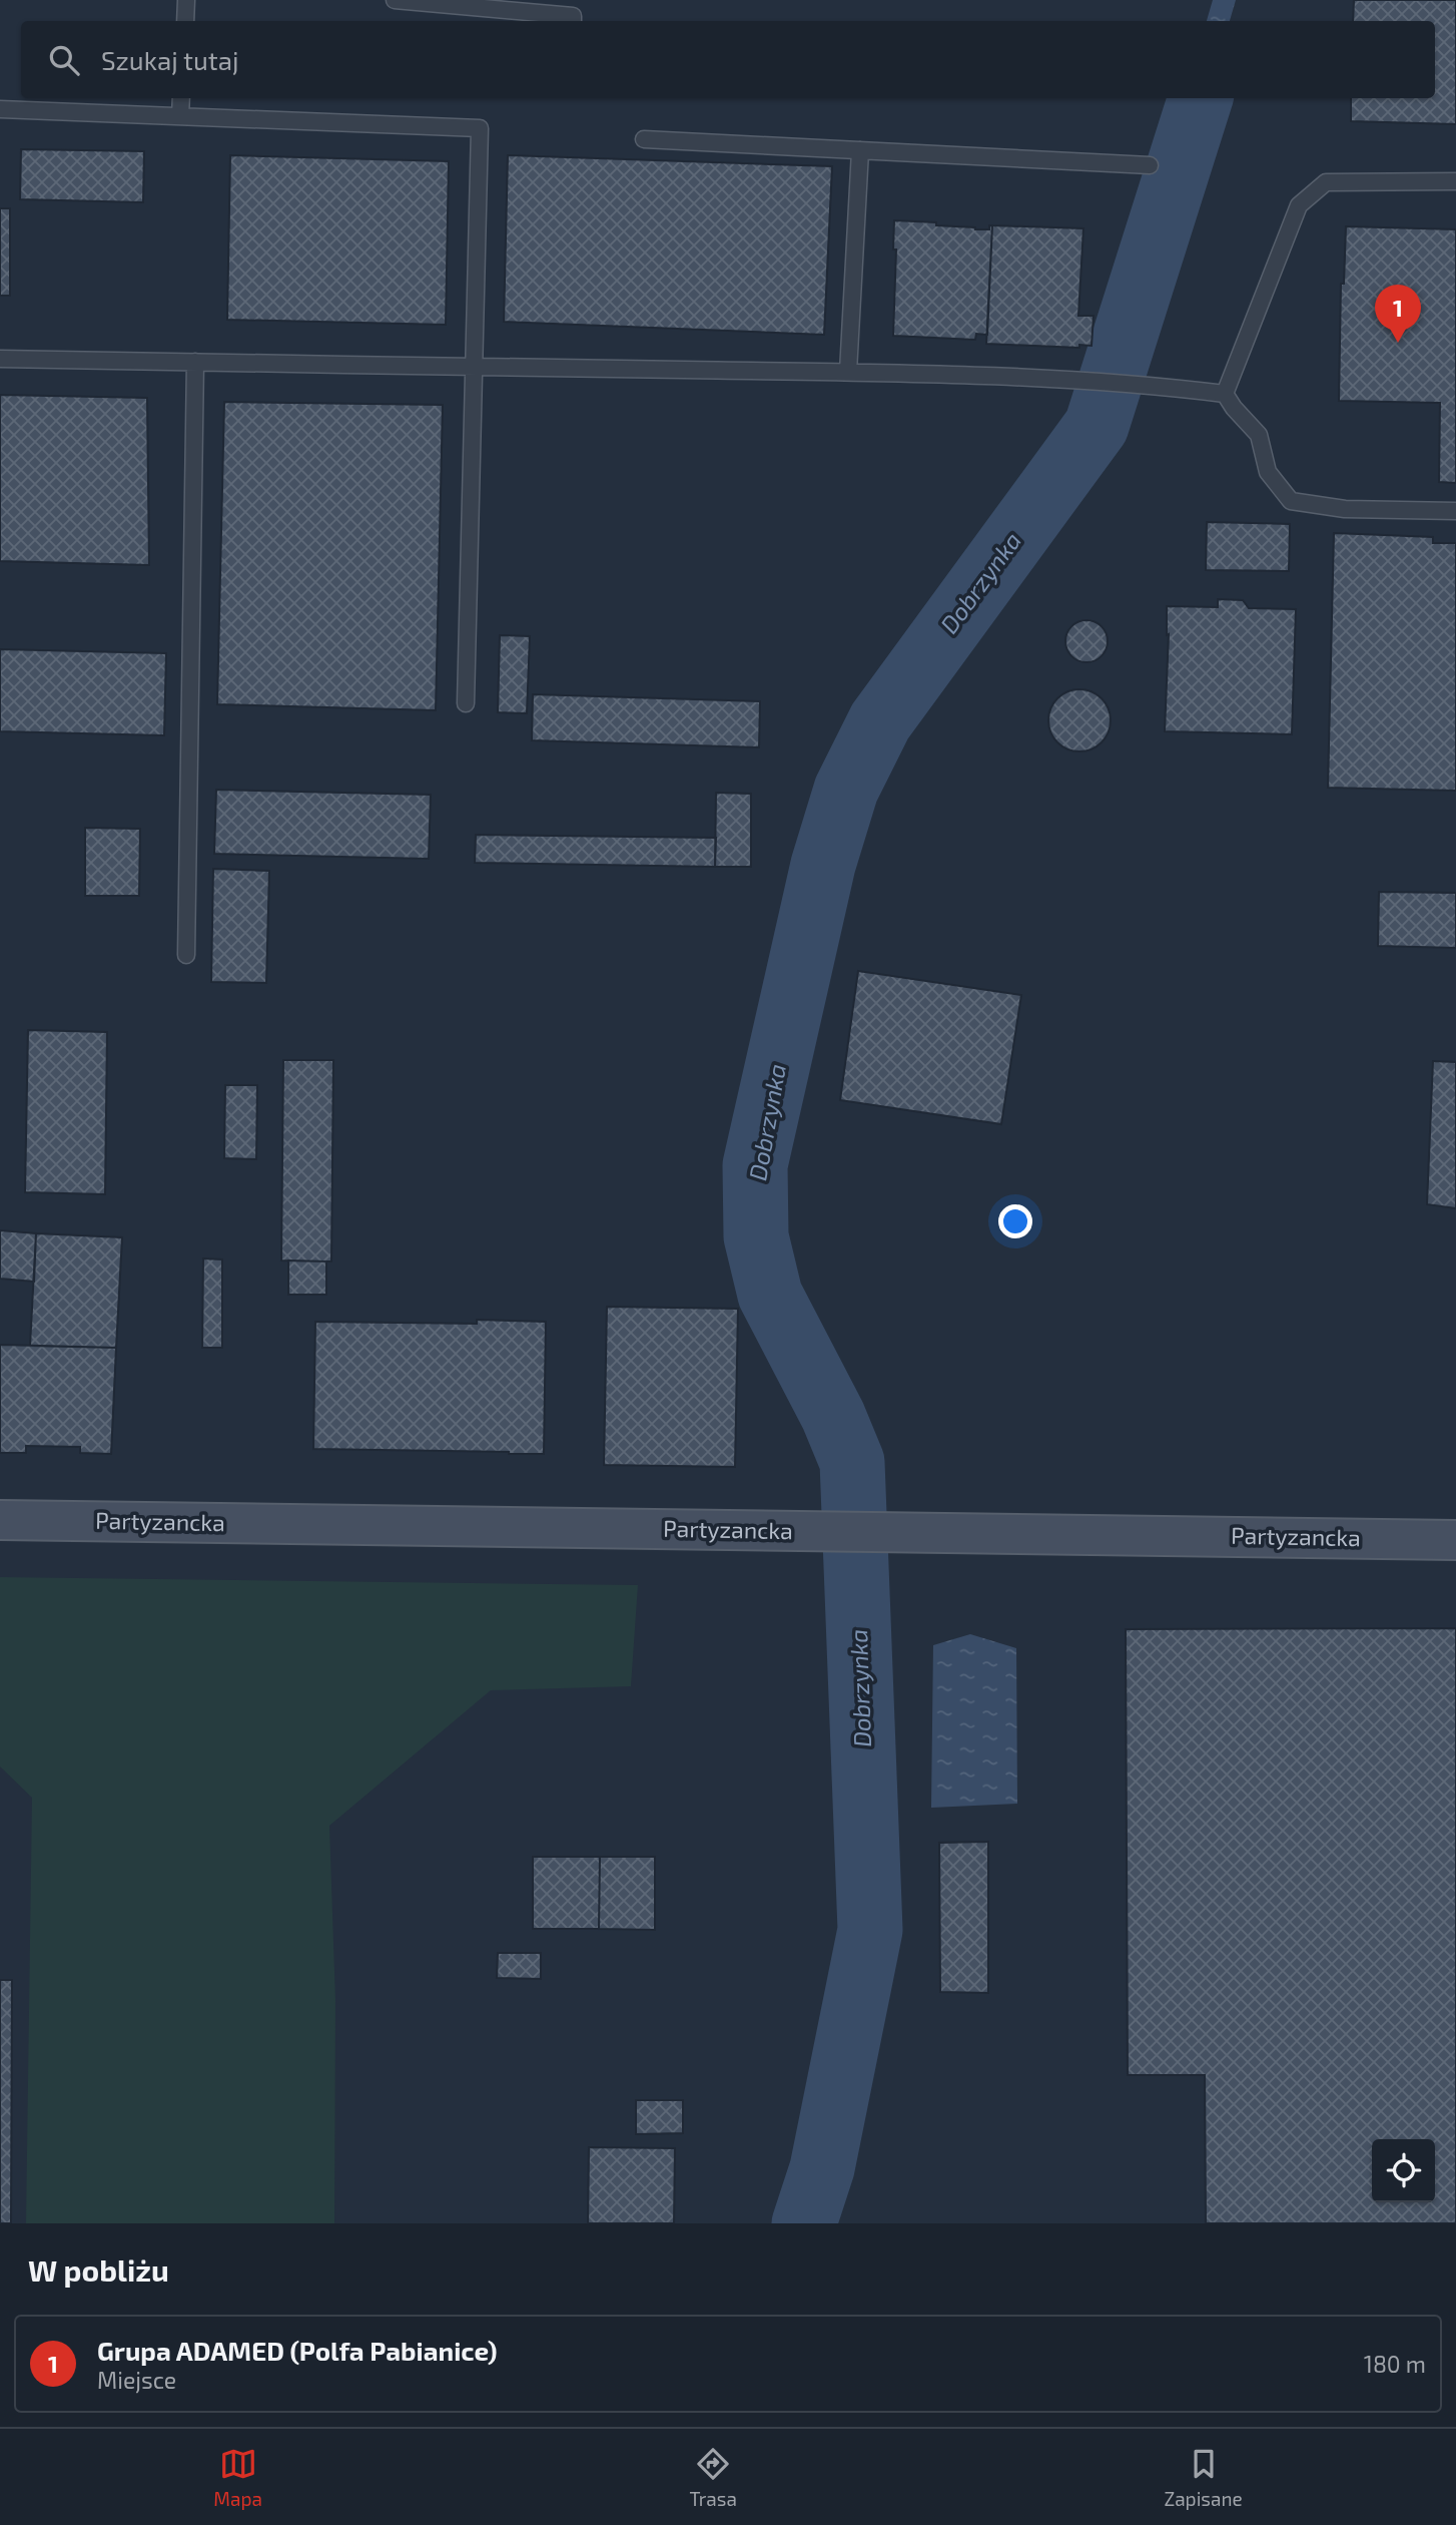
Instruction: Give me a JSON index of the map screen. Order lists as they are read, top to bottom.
{
  "streets": {
    "main road": ["Partyzancka"]
  },
  "water": ["Dobrzynka"],
  "page": {
    "search": "Szukaj tutaj",
    "pins": "1",
    "heading": "W pobliżu",
    "list": [
      {
        "mark": "1",
        "name": "Grupa ADAMED (Polfa Pabianice)",
        "note": "Miejsce",
        "value": "180 m"
      }
    ],
    "nav": ["Mapa", "Trasa", "Zapisane"]
  }
}
